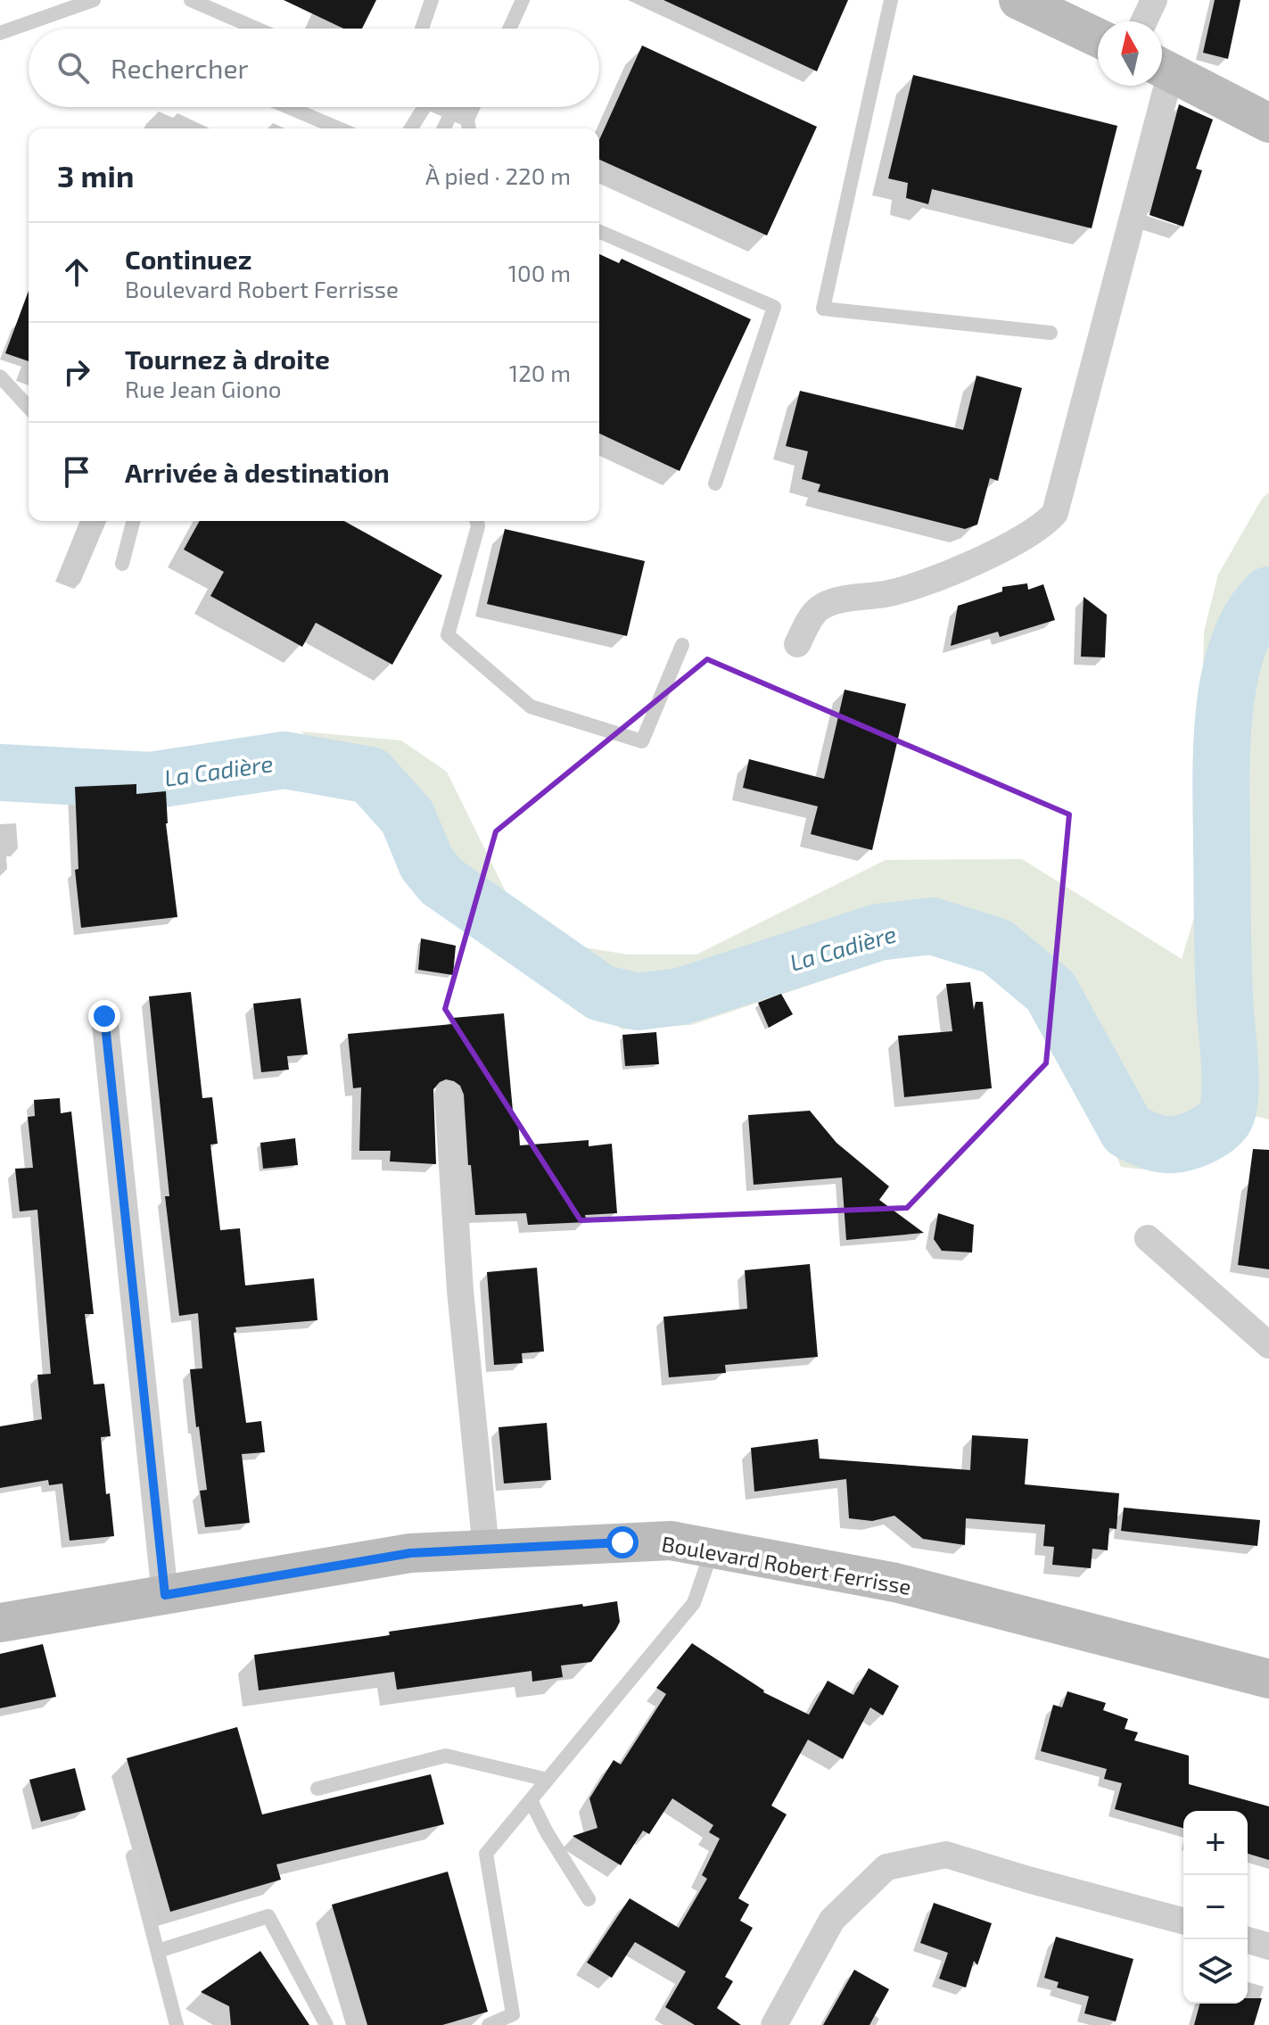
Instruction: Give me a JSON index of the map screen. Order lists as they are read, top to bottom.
{
  "streets": {
    "main road": ["Boulevard Robert Ferrisse"]
  },
  "water": ["La Cadière"],
  "north": "top",
  "page": {
    "search": "Rechercher",
    "heading": ["3 min", "À pied · 220 m"],
    "list": [
      ["Continuez", "Boulevard Robert Ferrisse", "100 m"],
      ["Tournez à droite", "Rue Jean Giono", "120 m"],
      "Arrivée à destination"
    ],
    "map_buttons": ["+", "−"]
  }
}
